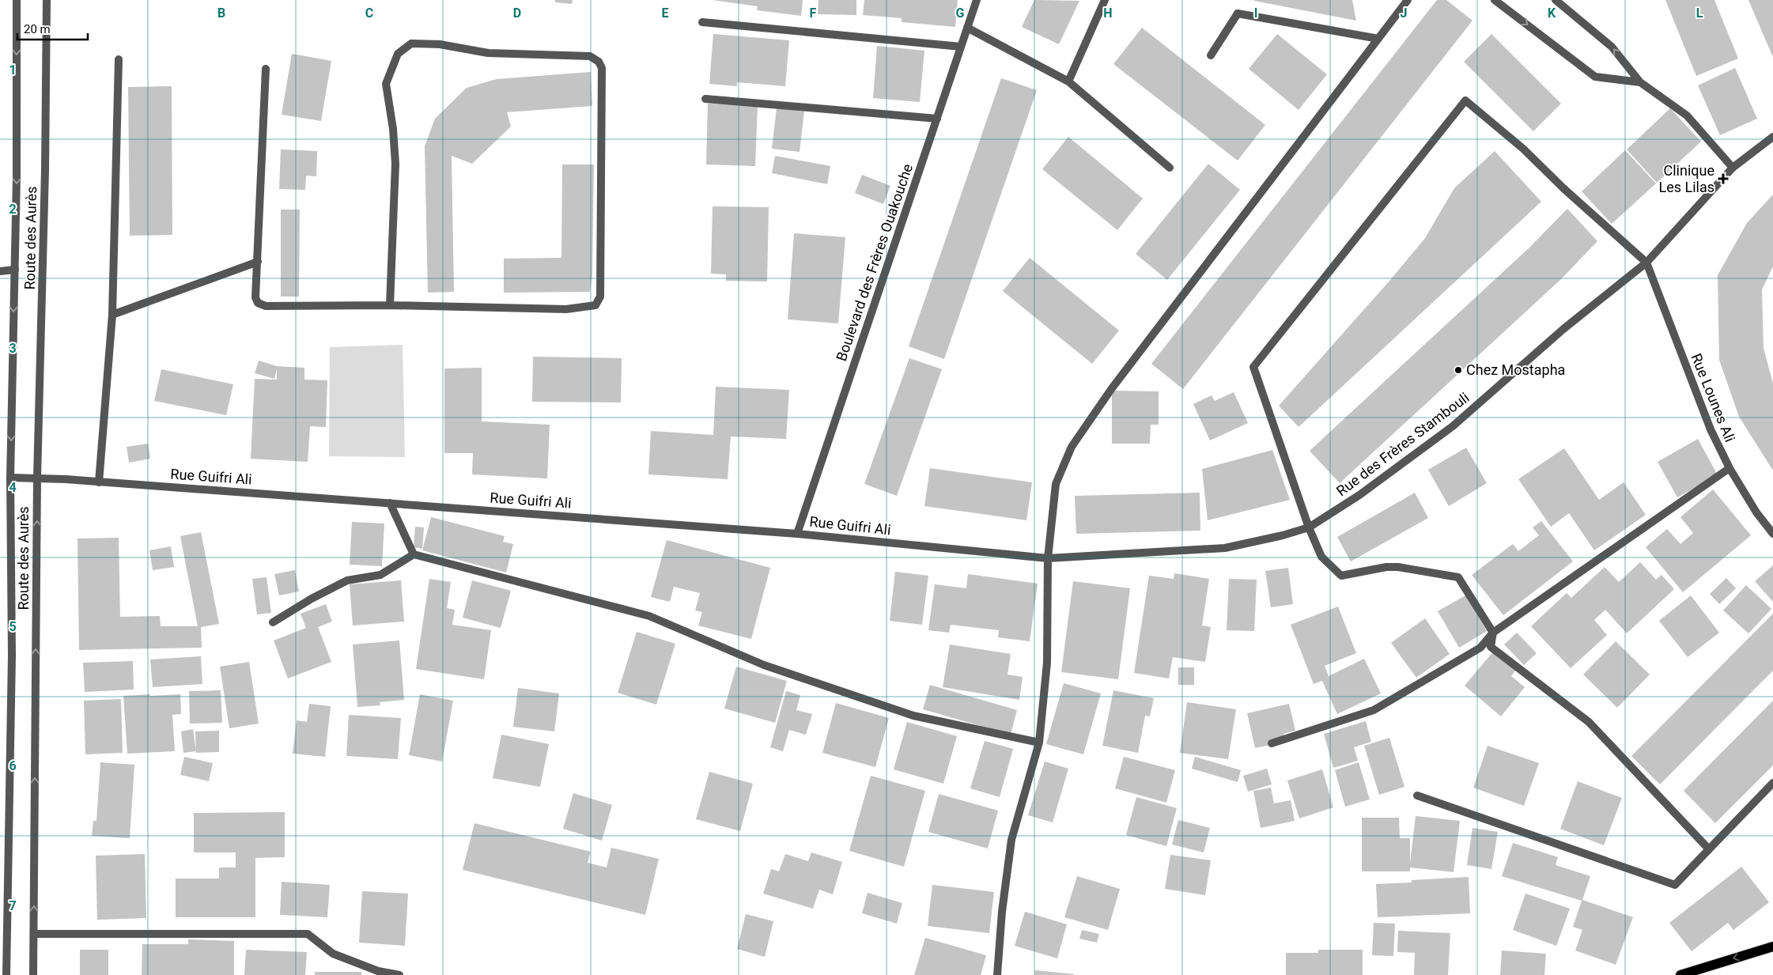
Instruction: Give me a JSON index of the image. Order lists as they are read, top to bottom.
{
  "streets": {
    "street": [
      "Route des Aurès",
      "Boulevard des Frères Ouakouche",
      "Rue Lounes Ali",
      "Rue des Frères Stambouli",
      "Rue Guifri Ali"
    ]
  },
  "crossings": [
    ["Route des Aurès", "Rue Guifri Ali"],
    ["Boulevard des Frères Ouakouche", "Rue Guifri Ali"],
    ["Rue Lounes Ali", "Rue des Frères Stambouli"],
    ["Rue des Frères Stambouli", "Rue Guifri Ali"]
  ],
  "places": {
    "health": ["Clinique Les Lilas"],
    "other": ["Chez Mostapha"]
  },
  "scale_bar": "20 m",
  "grid": {
    "columns": [
      "B",
      "C",
      "D",
      "E",
      "F",
      "G",
      "H",
      "I",
      "J",
      "K",
      "L"
    ],
    "rows": [
      "1",
      "2",
      "3",
      "4",
      "5",
      "6",
      "7"
    ]
  }
}
